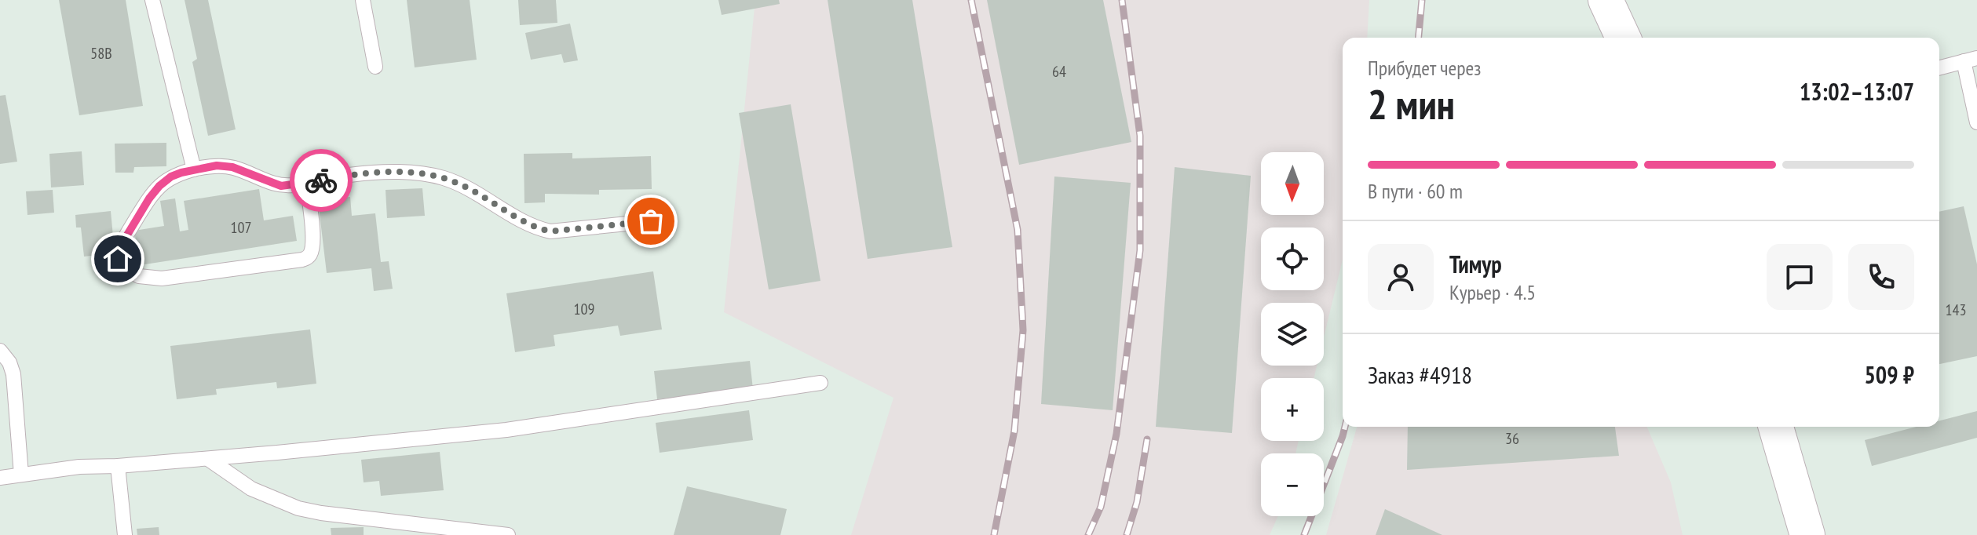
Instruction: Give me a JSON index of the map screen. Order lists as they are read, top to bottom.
{
  "house_numbers": [
    "58В",
    "64",
    "107",
    "109",
    "143",
    "36"
  ],
  "north": "bottom",
  "page": {
    "heading": ["2 мин", "Прибудет через", "13:02–13:07"],
    "panel": [
      "Тимур",
      "Курьер · 4.5",
      "Заказ #4918",
      "509 ₽"
    ],
    "bar": "В пути · 60 m",
    "map_buttons": ["+", "−"]
  }
}
